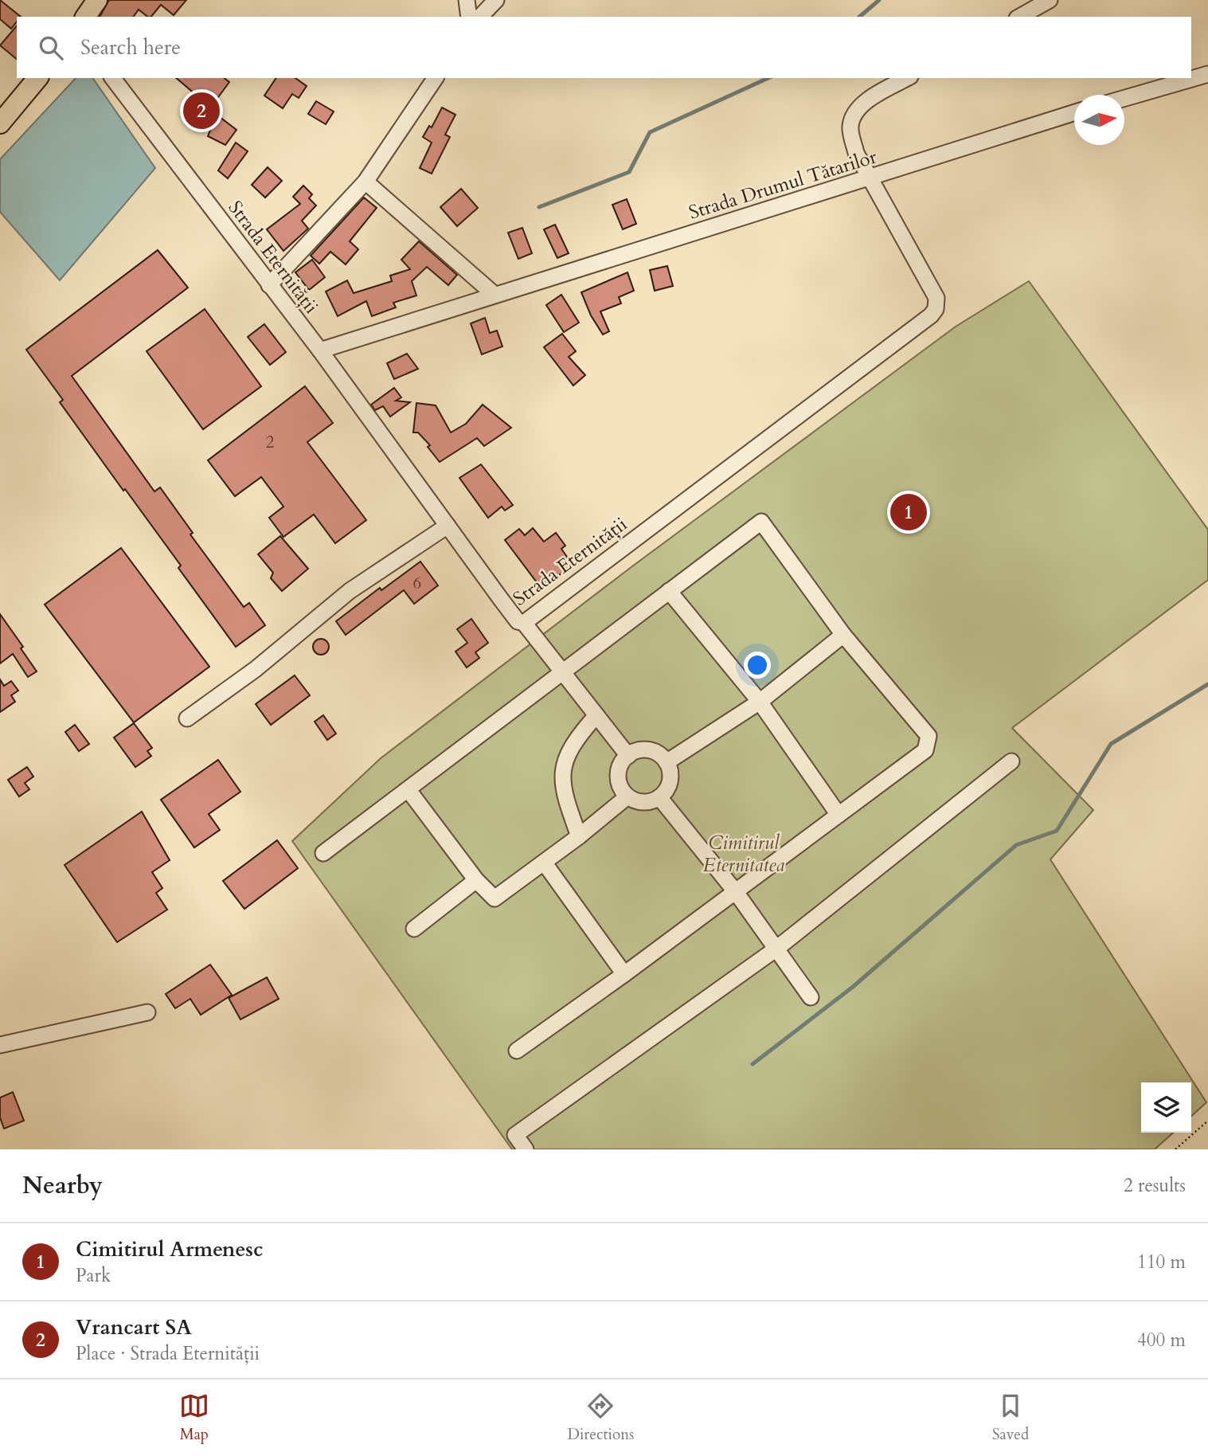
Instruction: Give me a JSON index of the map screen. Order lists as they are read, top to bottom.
{
  "streets": {
    "street": ["Strada Drumul Tătarilor", "Strada Eternității"]
  },
  "crossings": [
    ["Strada Drumul Tătarilor", "Strada Eternității"]
  ],
  "parks": ["Cimitirul Eternitatea"],
  "house_numbers": ["2", "6"],
  "north": "right",
  "page": {
    "search": "Search here",
    "pins": ["2", "1"],
    "heading": ["Nearby", "2 results"],
    "list": [
      {
        "mark": "1",
        "name": "Cimitirul Armenesc",
        "note": "Park",
        "value": "110 m"
      },
      {
        "mark": "2",
        "name": "Vrancart SA",
        "note": "Place · Strada Eternității",
        "value": "400 m"
      }
    ],
    "nav": ["Map", "Directions", "Saved"]
  }
}
